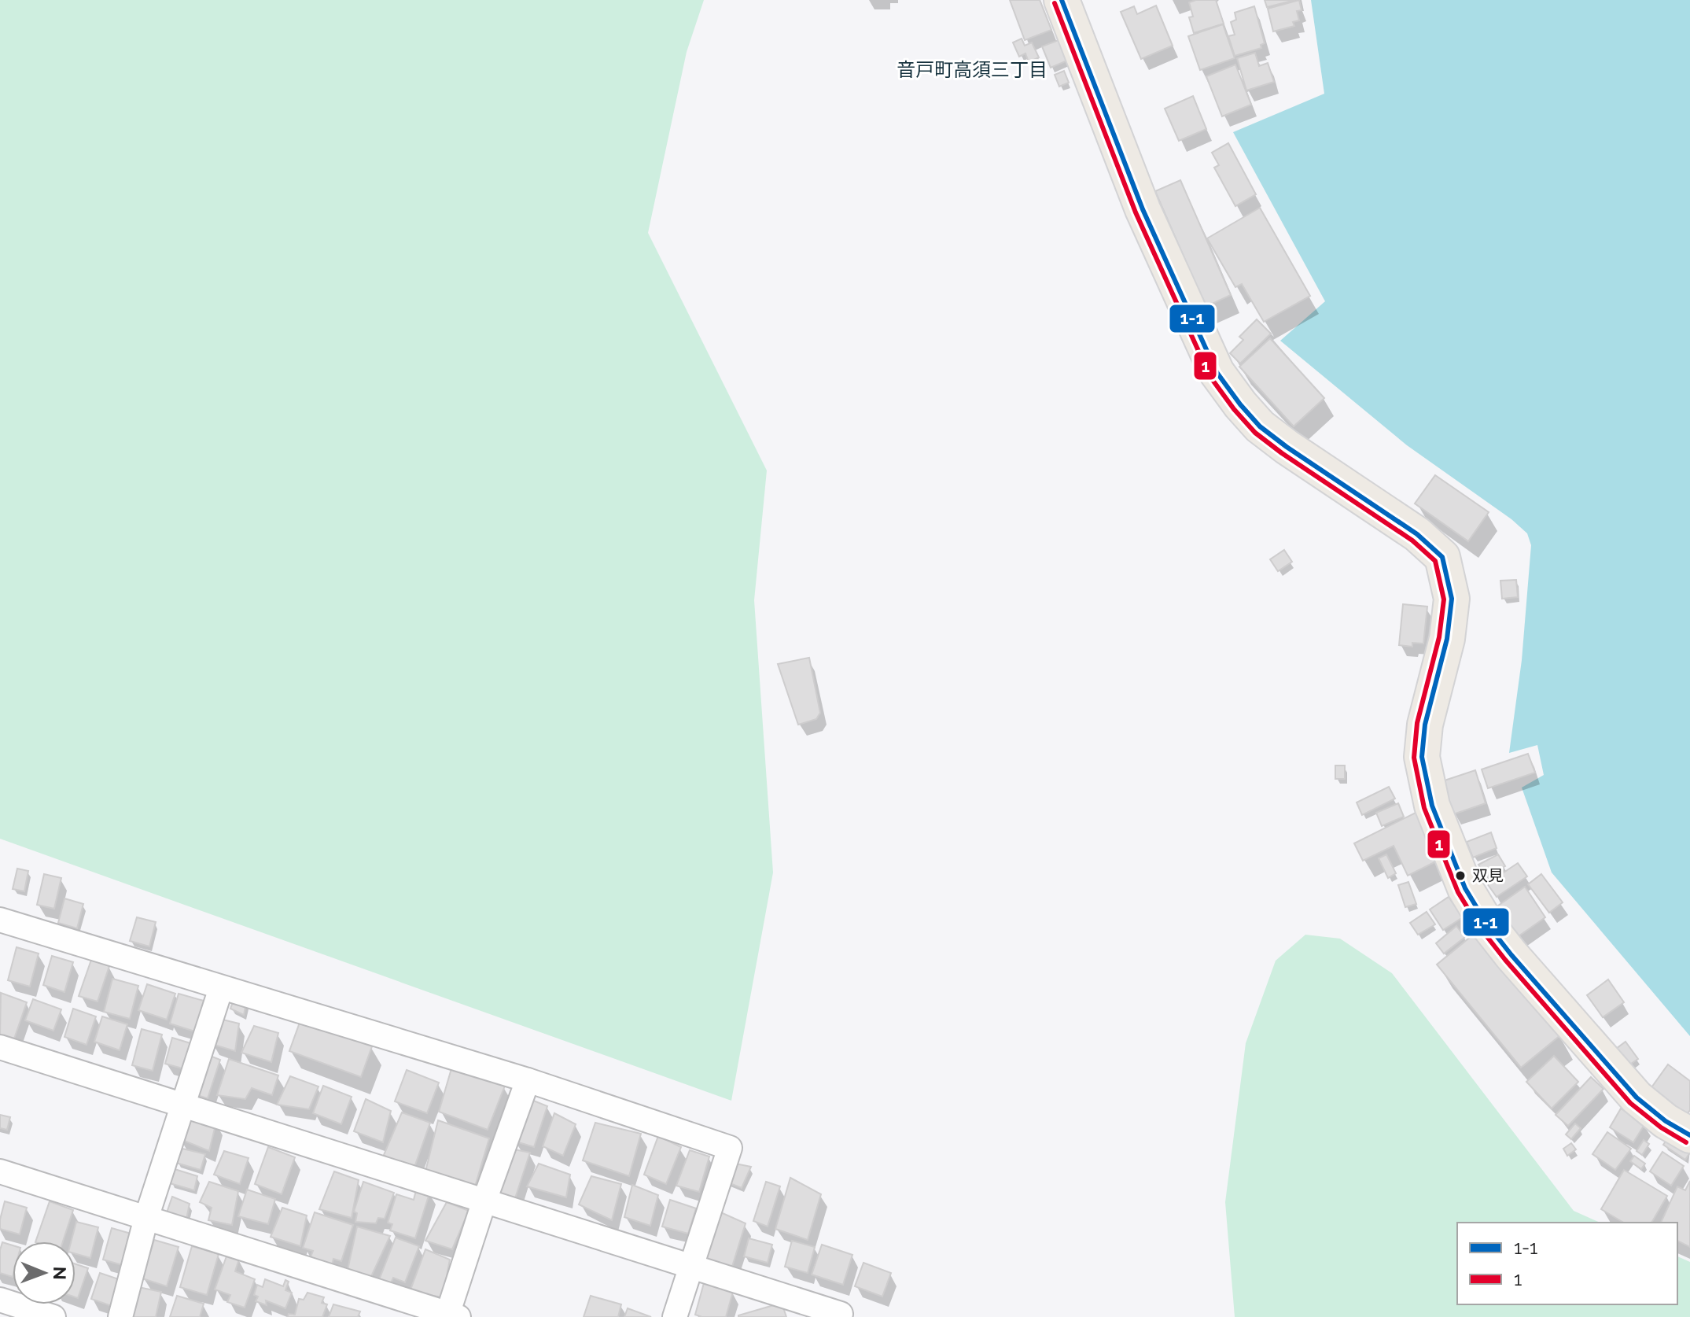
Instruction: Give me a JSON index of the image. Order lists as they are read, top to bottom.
{
  "districts": ["音戸町高須三丁目"],
  "places": ["双見"],
  "lines": ["transit line 1-1", "transit line 1"],
  "legend": ["1-1", "1"],
  "north": "right"
}
